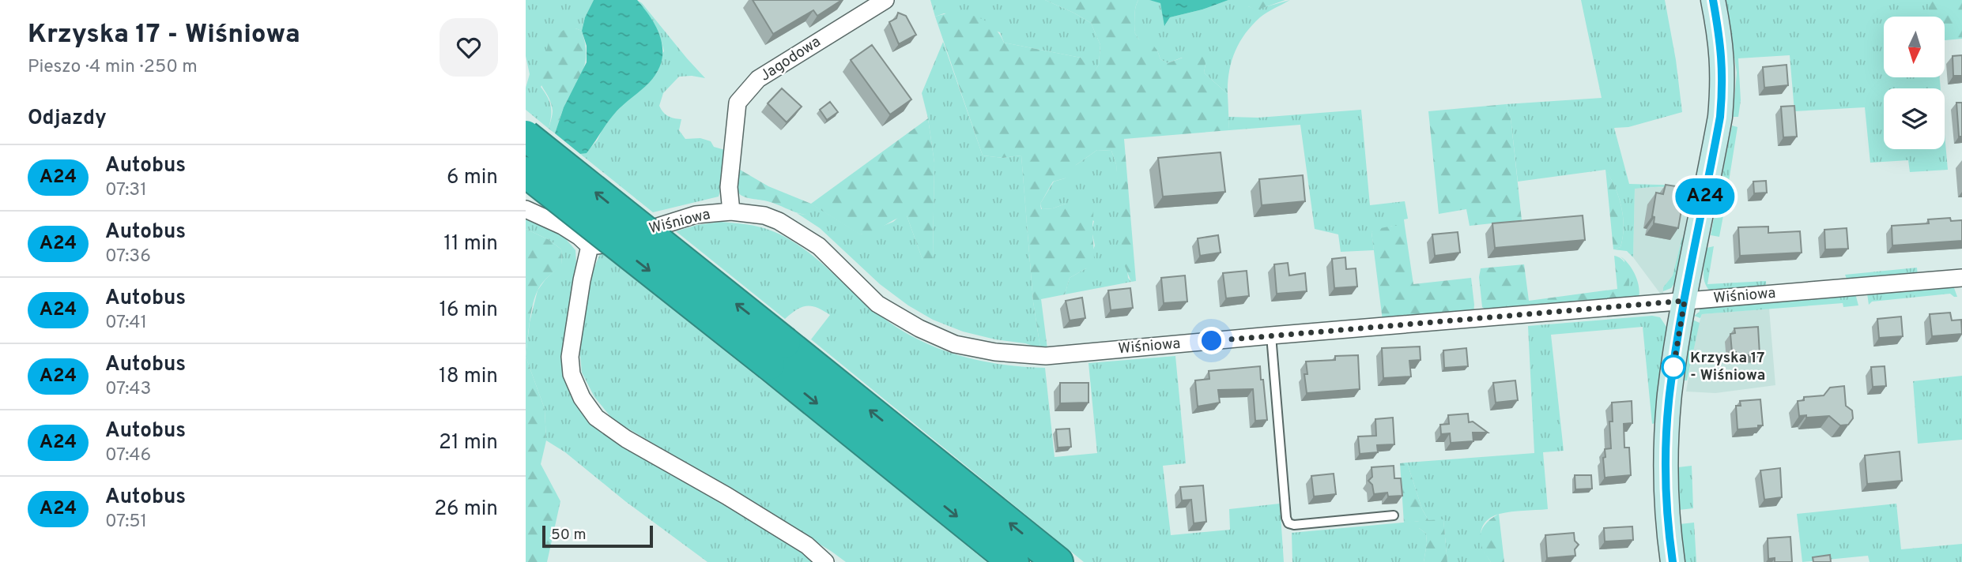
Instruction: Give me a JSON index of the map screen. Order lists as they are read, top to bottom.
{
  "streets": {
    "street": ["Jagodowa", "Wiśniowa"]
  },
  "crossings": [
    ["Jagodowa", "Wiśniowa"]
  ],
  "places": ["Krzyska 17 - Wiśniowa"],
  "lines": ["bus line A24"],
  "scale_bar": "50 m",
  "north": "bottom",
  "page": {
    "heading": [
      ["Krzyska 17 - Wiśniowa", "Pieszo · 4 min · 250 m"],
      "Odjazdy"
    ],
    "on_map": "A24",
    "list": [
      {
        "mark": "A24",
        "name": "Autobus",
        "note": "07:31",
        "value": "6 min"
      },
      {
        "mark": "A24",
        "name": "Autobus",
        "note": "07:36",
        "value": "11 min"
      },
      {
        "mark": "A24",
        "name": "Autobus",
        "note": "07:41",
        "value": "16 min"
      },
      {
        "mark": "A24",
        "name": "Autobus",
        "note": "07:43",
        "value": "18 min"
      },
      {
        "mark": "A24",
        "name": "Autobus",
        "note": "07:46",
        "value": "21 min"
      },
      {
        "mark": "A24",
        "name": "Autobus",
        "note": "07:51",
        "value": "26 min"
      }
    ],
    "scale": "50 m"
  }
}
